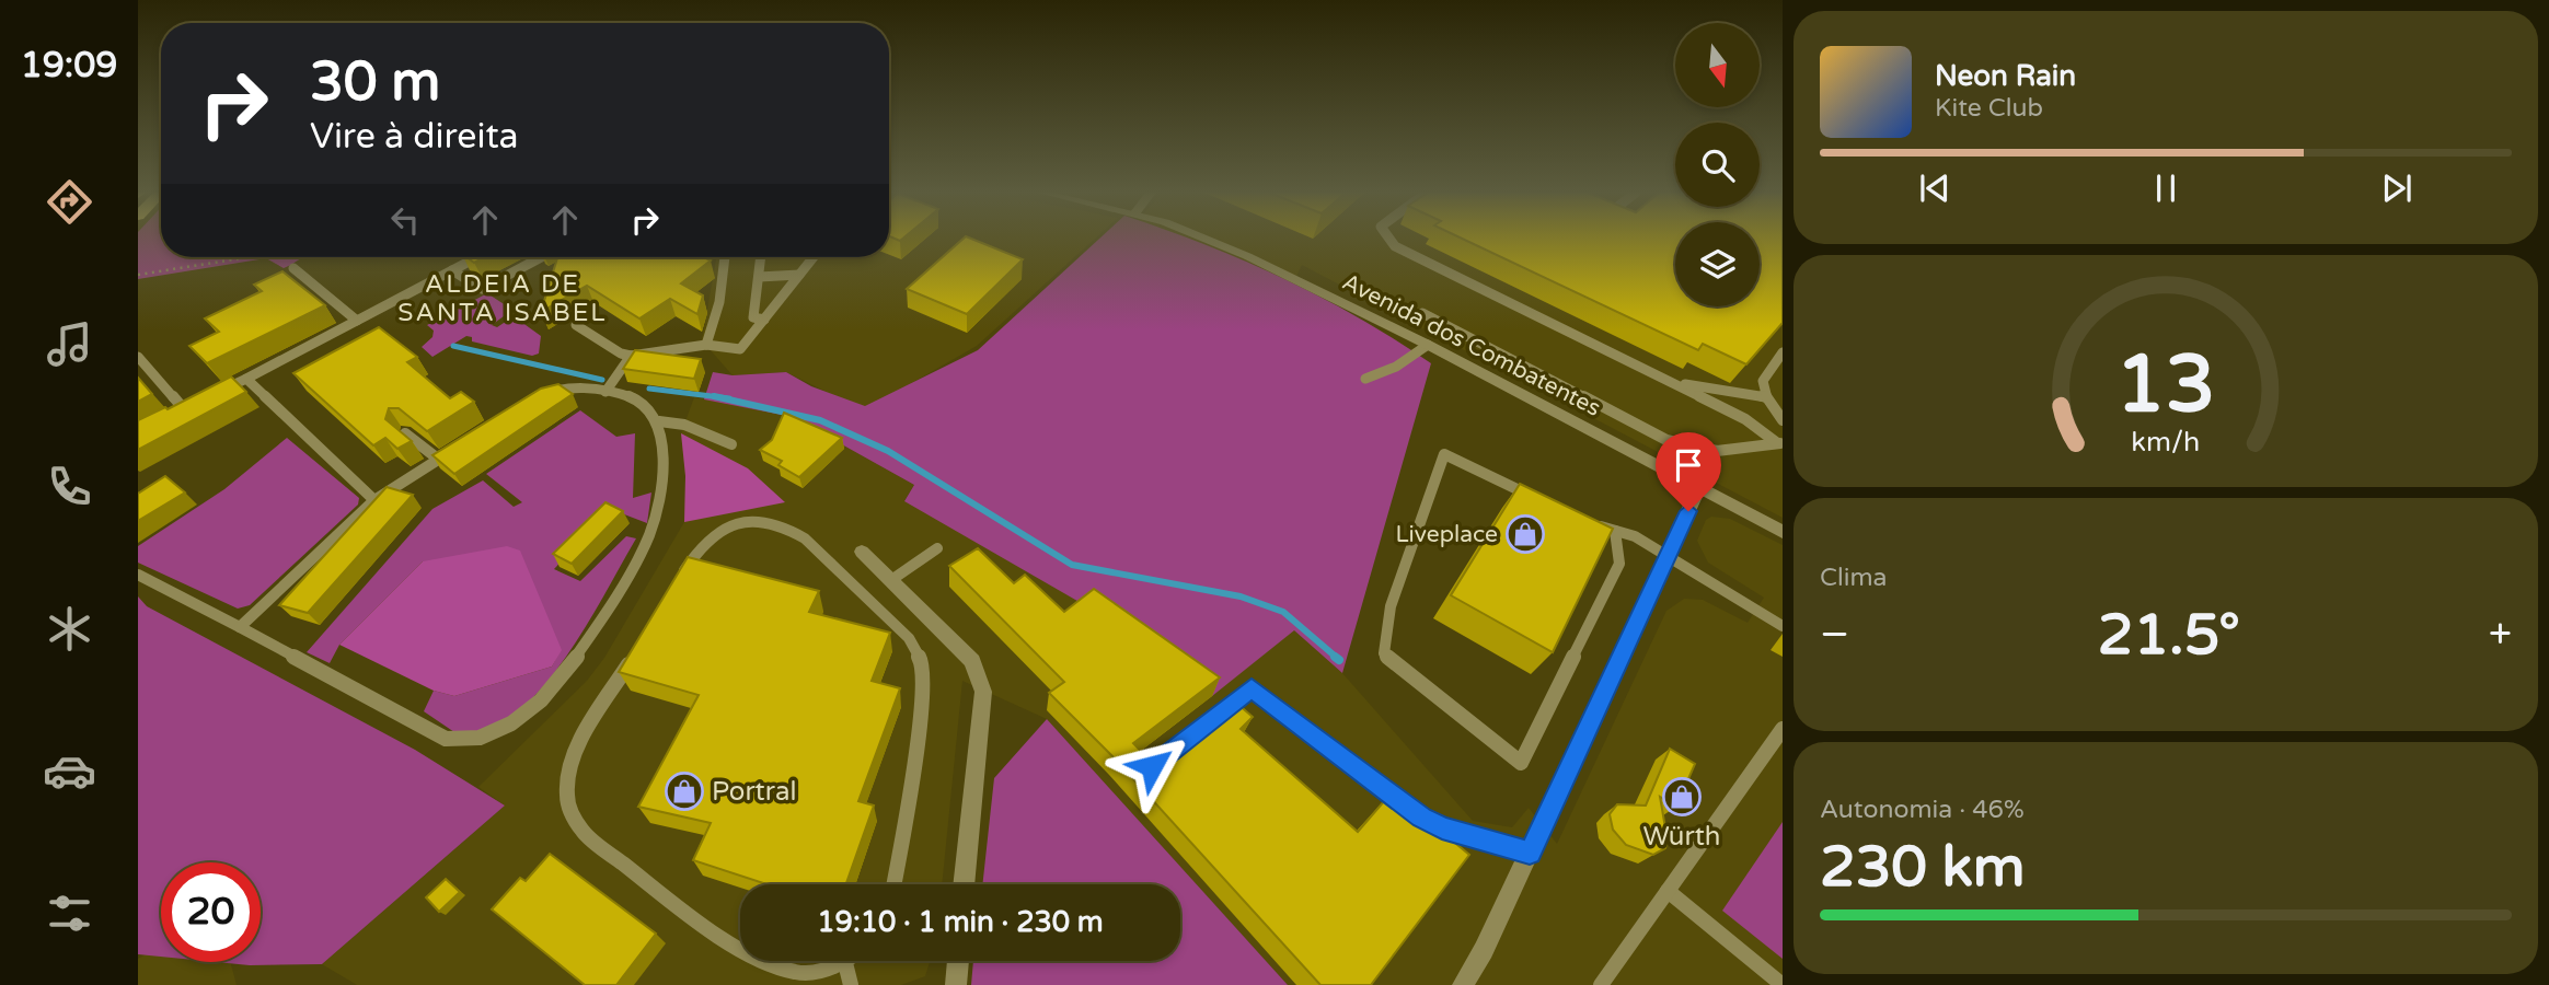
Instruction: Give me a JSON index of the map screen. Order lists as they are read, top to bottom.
{
  "streets": {
    "street": ["Avenida dos Combatentes"]
  },
  "districts": ["ALDEIA DE SANTA ISABEL"],
  "places": {
    "shop": ["Liveplace", "Portral", "Würth"]
  },
  "north": "bottom",
  "page": {
    "tabs": "19:09",
    "turn": ["30 m", "Vire à direita"],
    "song": ["Neon Rain", "Kite Club"],
    "tile": [
      "Clima",
      ["Autonomia · 46%", "230 km"]
    ],
    "heat": ["−", "21.5°", "+"],
    "limit": "20",
    "trip": "19:10 · 1 min · 230 m",
    "gauge": ["13", "km/h"]
  }
}
